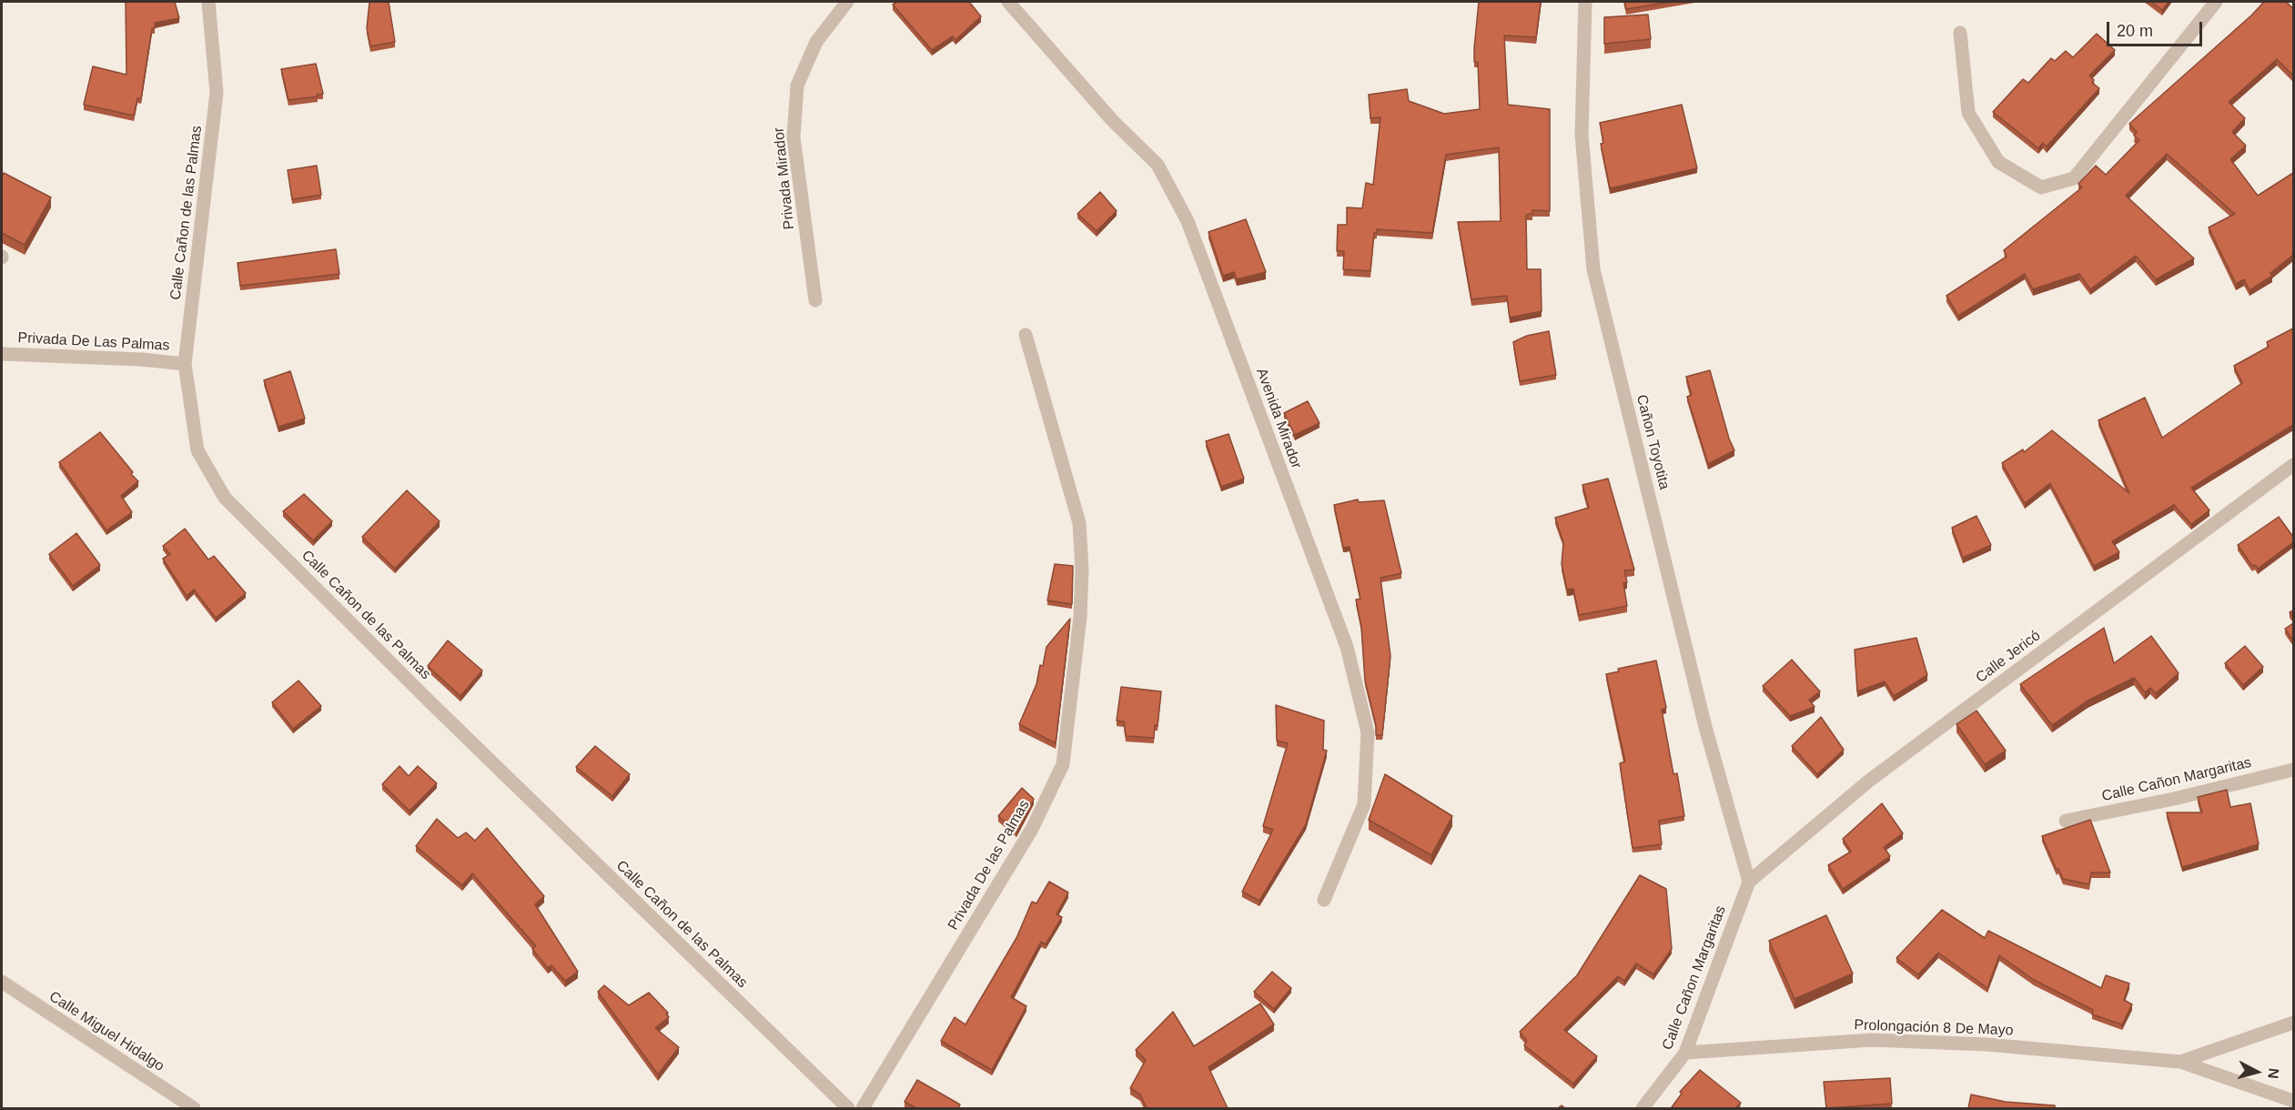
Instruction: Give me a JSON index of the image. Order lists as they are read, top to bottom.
{
  "streets": {
    "street": [
      "Privada Mirador",
      "Calle Cañon de las Palmas",
      "Privada De Las Palmas",
      "Avenida Mirador",
      "Cañon Toyotita",
      "Calle Jericó",
      "Calle Cañon Margaritas",
      "Privada De las Palmas",
      "Prolongación 8 De Mayo",
      "Calle Miguel Hidalgo"
    ]
  },
  "crossings": [
    ["Calle Cañon de las Palmas", "Privada De Las Palmas"],
    ["Cañon Toyotita", "Calle Jericó"],
    ["Cañon Toyotita", "Calle Cañon Margaritas"],
    ["Calle Jericó", "Calle Cañon Margaritas"],
    ["Calle Cañon Margaritas", "Prolongación 8 De Mayo"]
  ],
  "scale_bar": "20 m",
  "north": "right"
}
